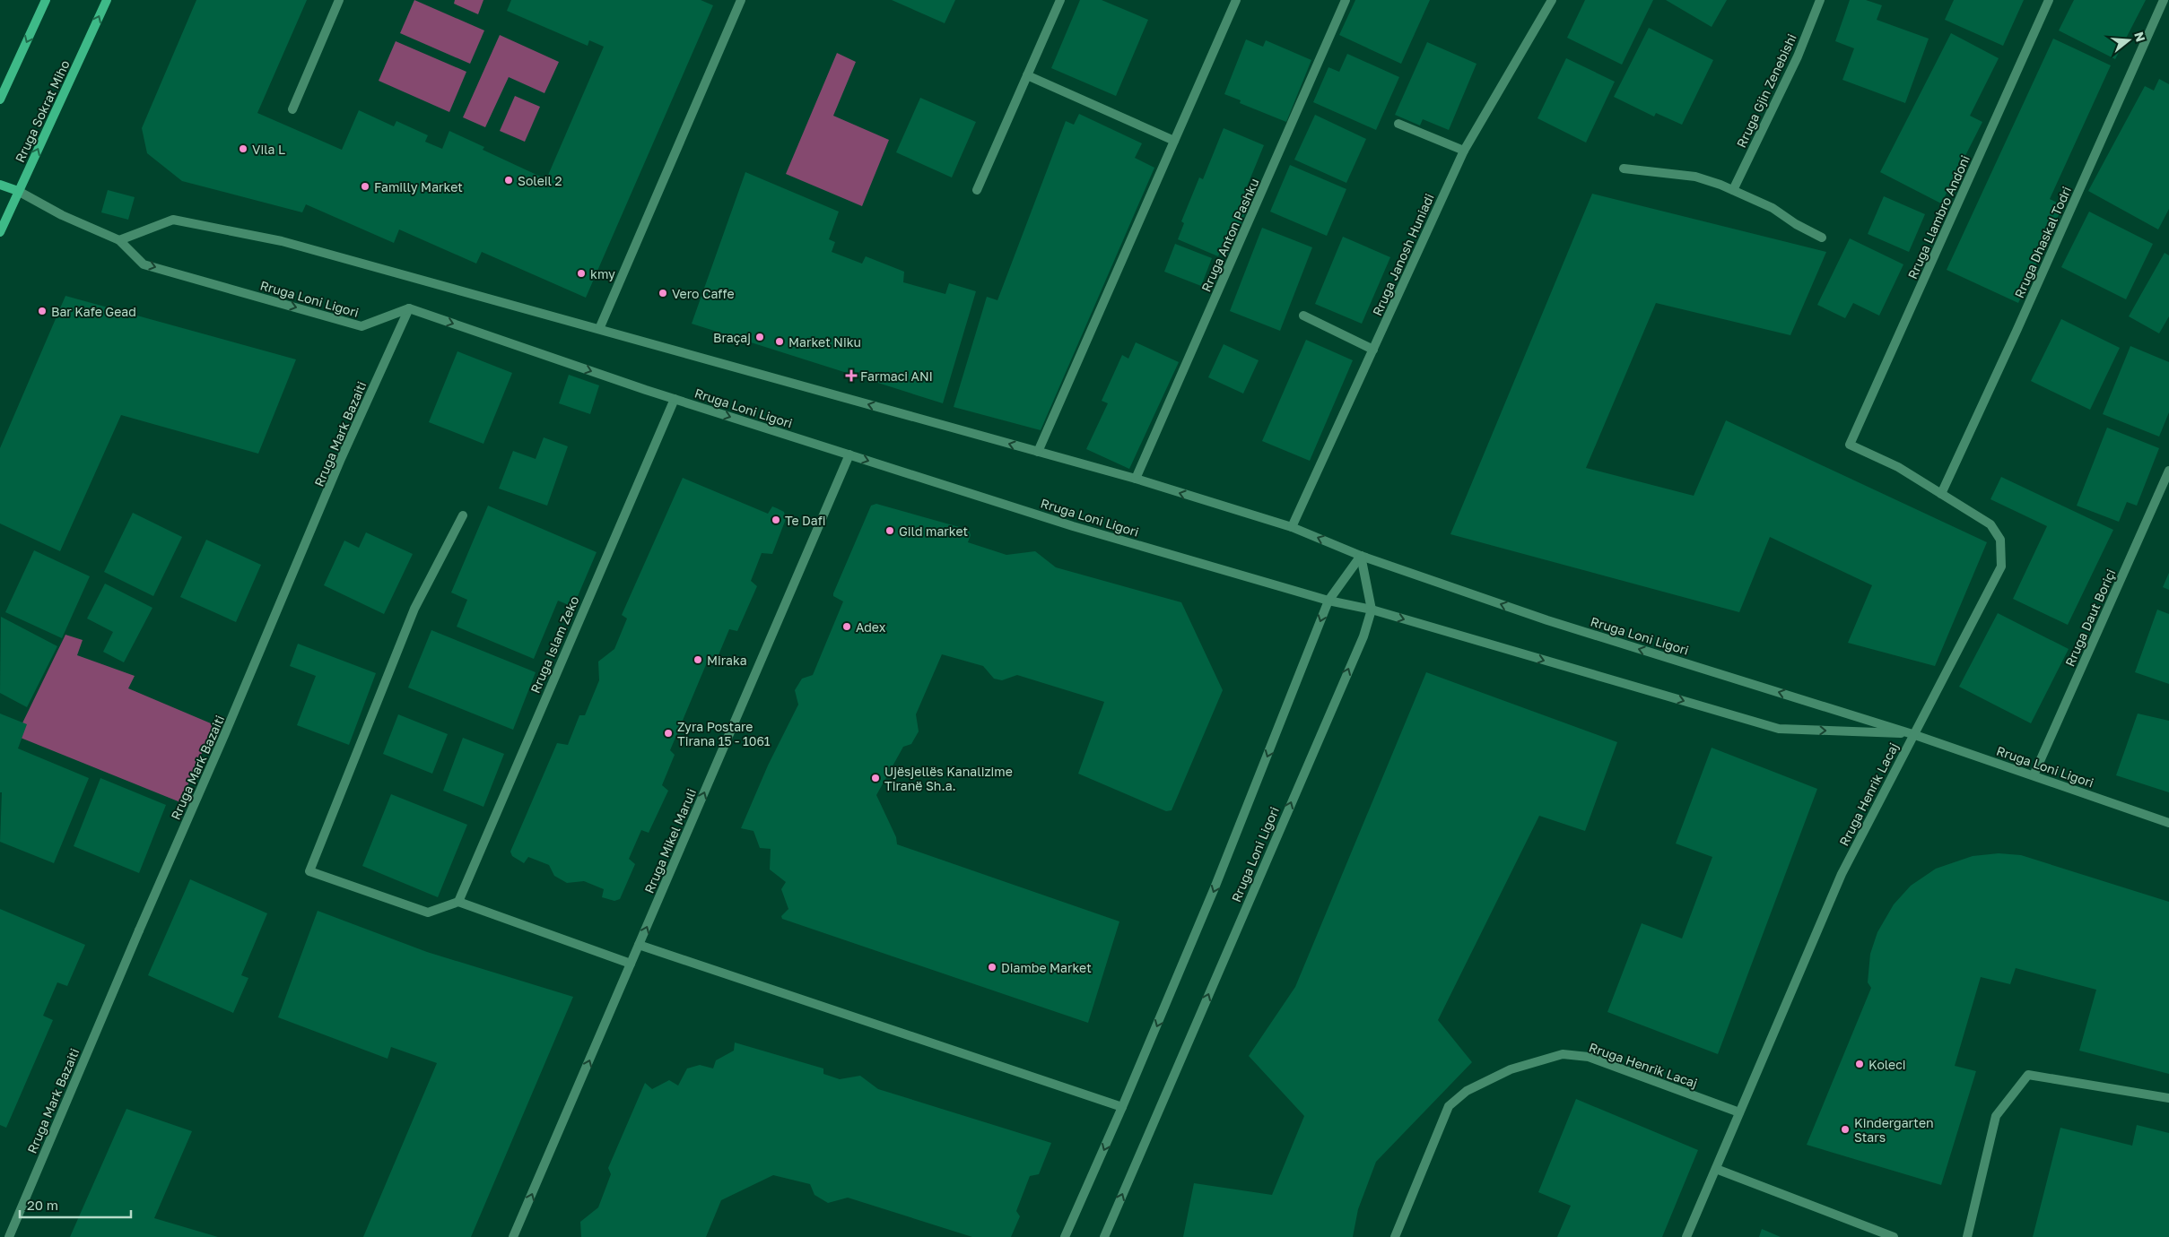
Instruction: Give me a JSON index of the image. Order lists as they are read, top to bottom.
{
  "streets": {
    "main road": ["Rruga Sokrat Miho"],
    "street": [
      "Rruga Gjin Zenebishi",
      "Rruga Llambro Andoni",
      "Rruga Anton Pashku",
      "Rruga Dhaskal Todri",
      "Rruga Janosh Huniadi",
      "Rruga Loni Ligori",
      "Rruga Mark Bazaiti",
      "Rruga Daut Boriçi",
      "Rruga Islam Zeko",
      "Rruga Henrik Lacaj",
      "Rruga Mikel Maruli"
    ]
  },
  "crossings": [
    ["Rruga Sokrat Miho", "Rruga Loni Ligori"],
    ["Rruga Llambro Andoni", "Rruga Henrik Lacaj"],
    ["Rruga Anton Pashku", "Rruga Loni Ligori"],
    ["Rruga Dhaskal Todri", "Rruga Henrik Lacaj"],
    ["Rruga Janosh Huniadi", "Rruga Loni Ligori"],
    ["Rruga Loni Ligori", "Rruga Mark Bazaiti"],
    ["Rruga Loni Ligori", "Rruga Daut Boriçi"],
    ["Rruga Loni Ligori", "Rruga Islam Zeko"],
    ["Rruga Loni Ligori", "Rruga Henrik Lacaj"],
    ["Rruga Loni Ligori", "Rruga Mikel Maruli"]
  ],
  "one_way": ["Rruga Mikel Maruli"],
  "places": {
    "other": [
      "Vila L",
      "Soleil 2",
      "Familly Market",
      "kmy",
      "Vero Caffe",
      "Bar Kafe Gead",
      "Braçaj",
      "Market Niku",
      "Te Dafi",
      "Gild market",
      "Adex",
      "Miraka",
      "Zyra Postare Tirana 15 - 1061",
      "Ujësjellës Kanalizime Tiranë Sh.a.",
      "Diambe Market",
      "Koleci",
      "Kindergarten Stars"
    ],
    "health": ["Farmaci ANI"]
  },
  "scale_bar": "20 m",
  "north": "right"
}
